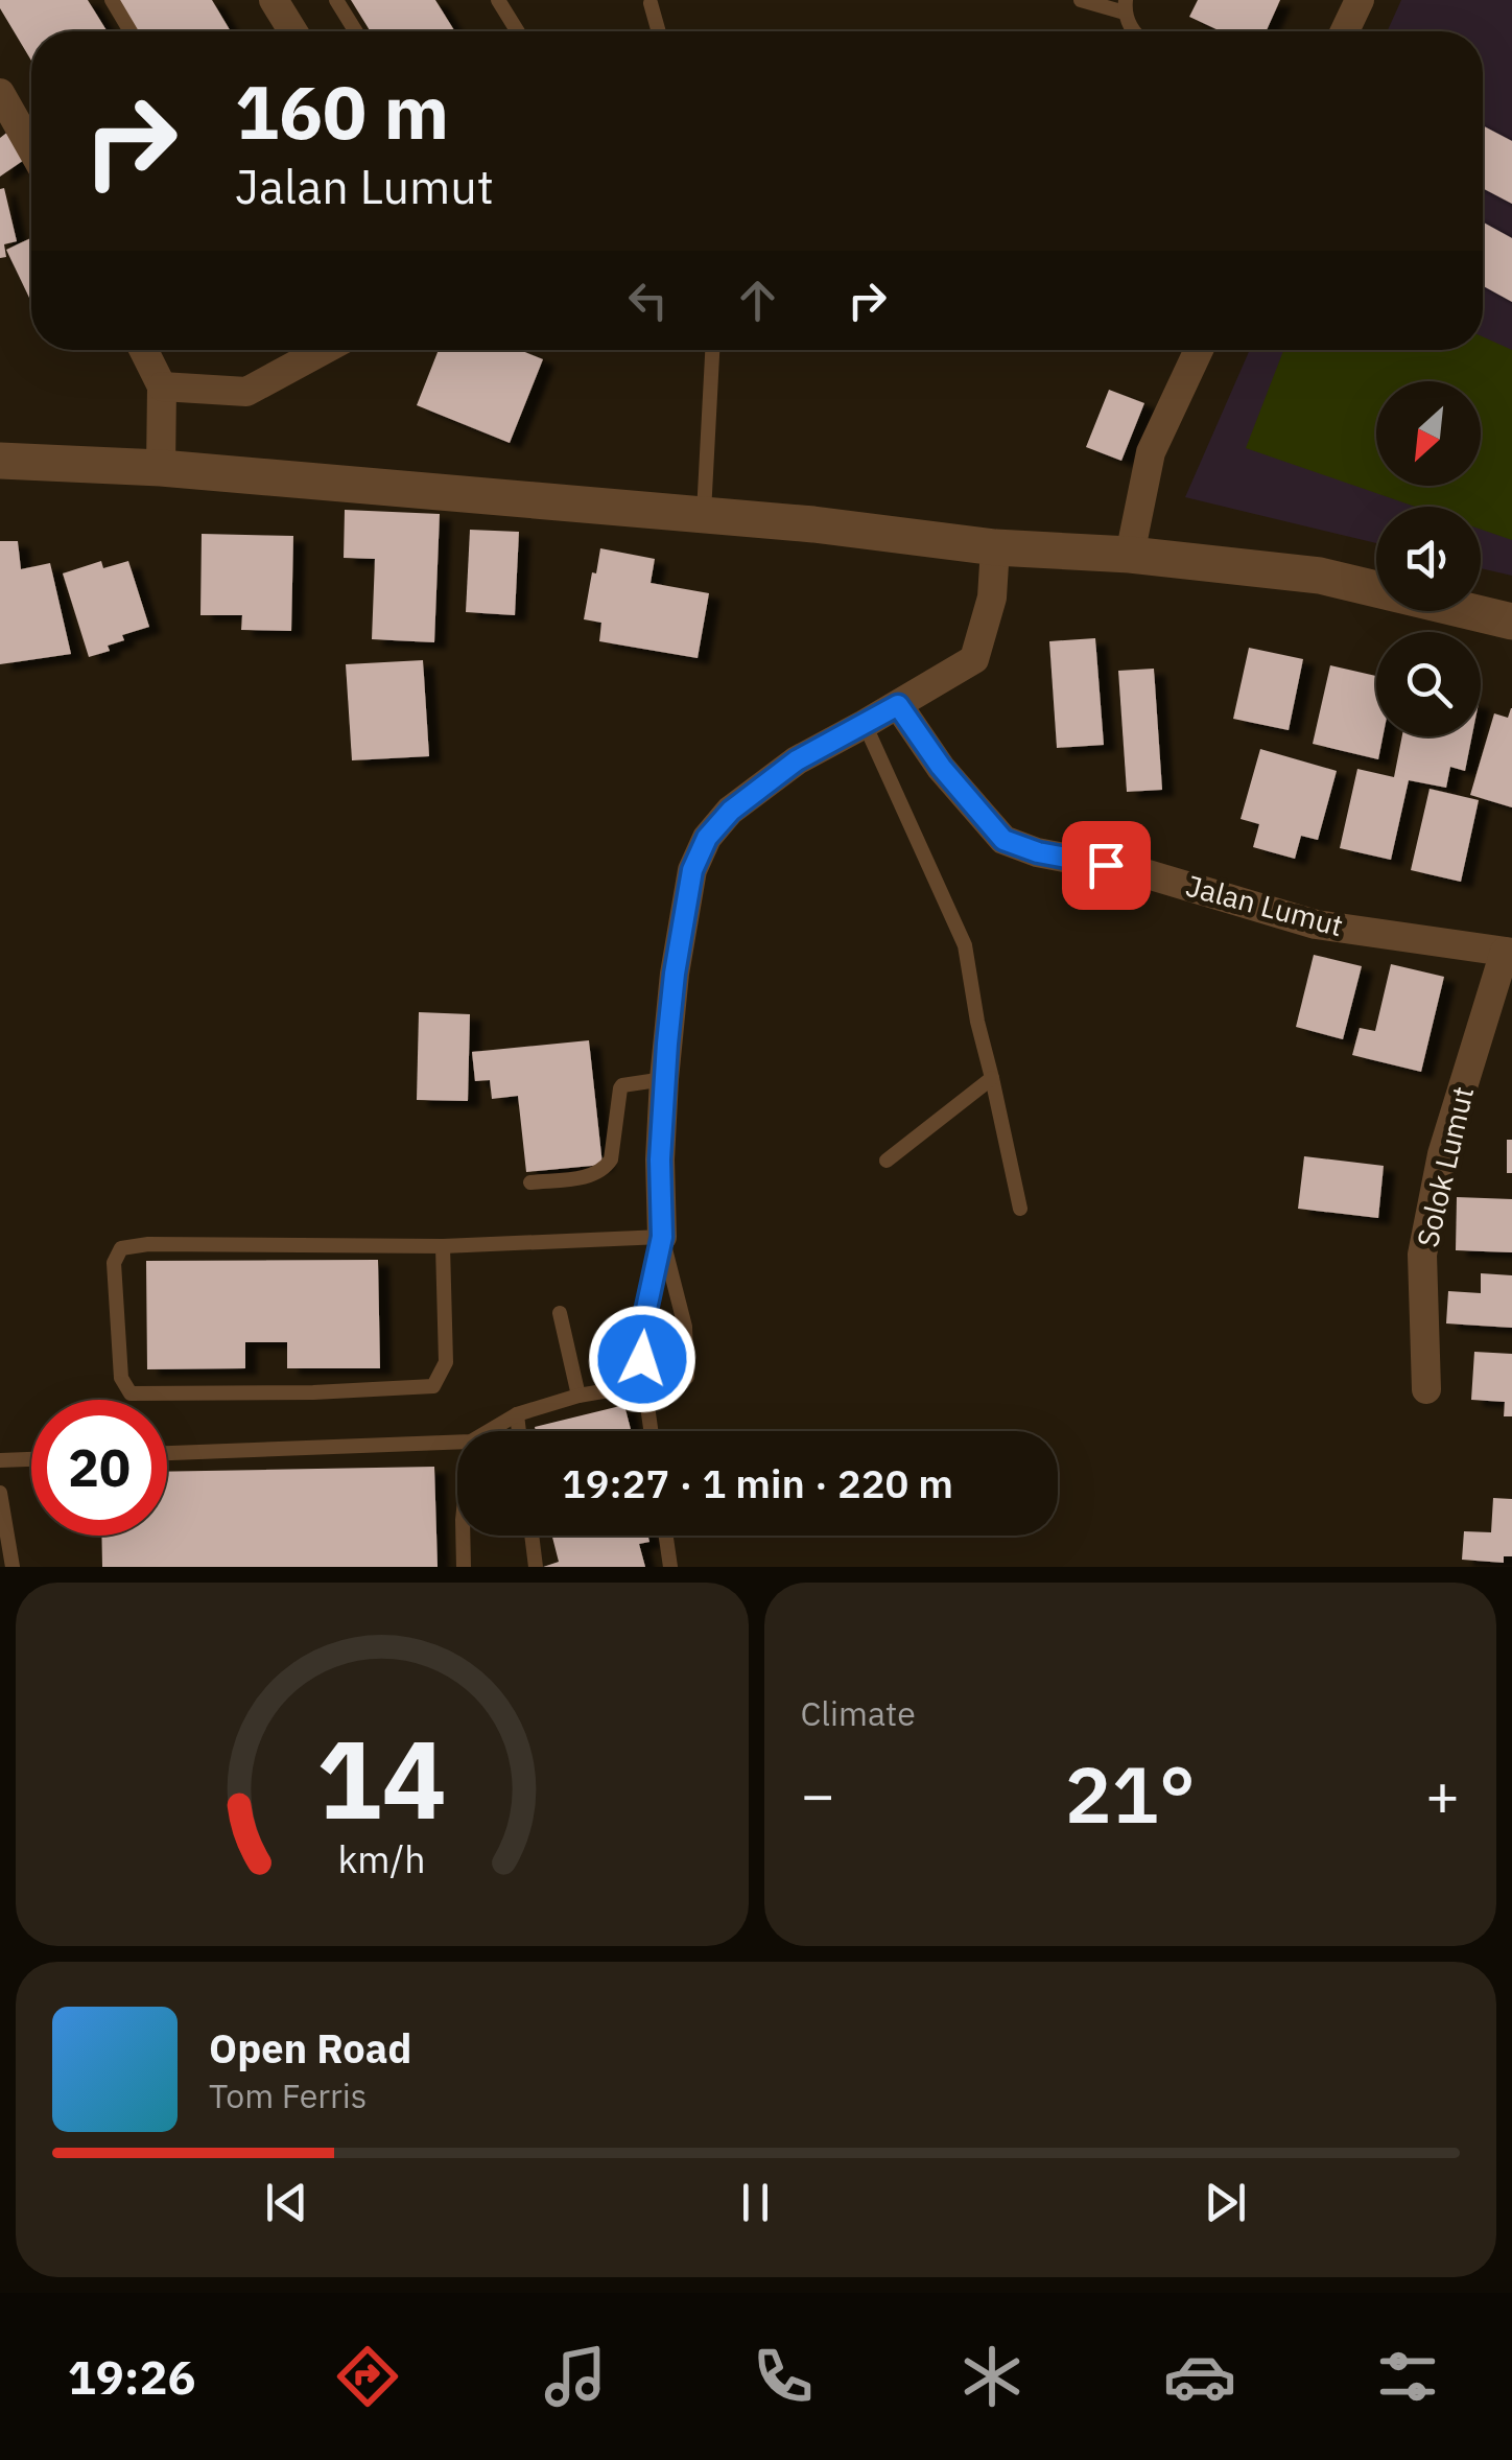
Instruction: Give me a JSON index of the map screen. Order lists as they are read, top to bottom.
{
  "streets": {
    "street": ["Jalan Lumut", "Solok Lumut"]
  },
  "crossings": [
    ["Jalan Lumut", "Solok Lumut"]
  ],
  "north": "bottom left",
  "page": {
    "turn": ["160 m", "Jalan Lumut"],
    "limit": "20",
    "trip": "19:27 · 1 min · 220 m",
    "tile": "Climate",
    "heat": ["−", "21°", "+"],
    "song": ["Open Road", "Tom Ferris"],
    "tabs": "19:26",
    "gauge": ["14", "km/h"]
  }
}
